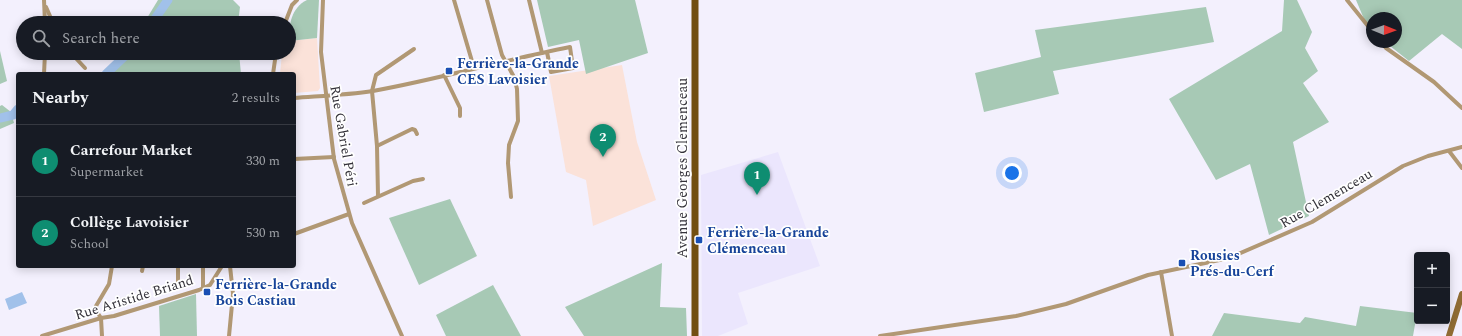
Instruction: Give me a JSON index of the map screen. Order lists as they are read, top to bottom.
{
  "streets": {
    "main road": ["Avenue Georges Clemenceau"],
    "street": ["Rue Gabriel Péri", "Rue Clemenceau", "Rue Aristide Briand"]
  },
  "places": {
    "transit": [
      "Ferrière-la-Grande CES Lavoisier",
      "Ferrière-la-Grande Clémenceau",
      "Rousies Prés-du-Cerf",
      "Ferrière-la-Grande Bois Castiau"
    ]
  },
  "north": "right",
  "page": {
    "search": "Search here",
    "heading": ["Nearby", "2 results"],
    "pins": ["2", "1"],
    "list": [
      {
        "mark": "1",
        "name": "Carrefour Market",
        "note": "Supermarket",
        "value": "330 m"
      },
      {
        "mark": "2",
        "name": "Collège Lavoisier",
        "note": "School",
        "value": "530 m"
      }
    ],
    "map_buttons": ["+", "−"]
  }
}
